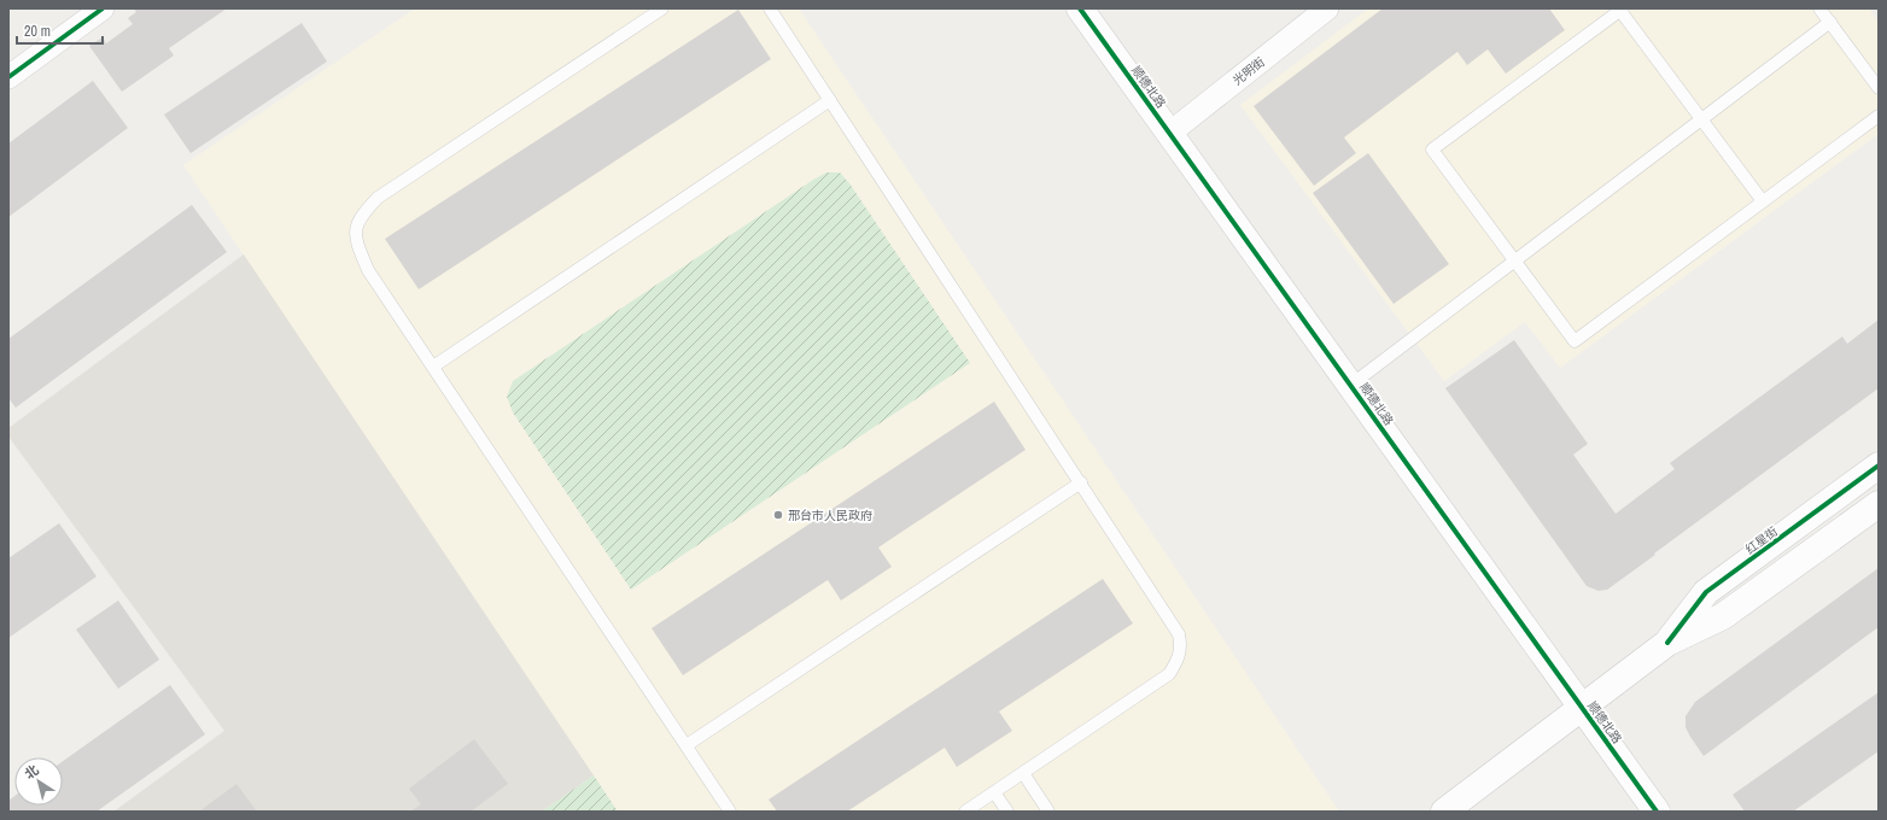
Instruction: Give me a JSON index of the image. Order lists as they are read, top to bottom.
{
  "streets": {
    "street": ["光明街", "顺德北路", "红星街"]
  },
  "crossings": [
    ["光明街", "顺德北路"],
    ["顺德北路", "红星街"]
  ],
  "places": ["邢台市人民政府"],
  "scale_bar": "20 m",
  "north": "top left"
}
